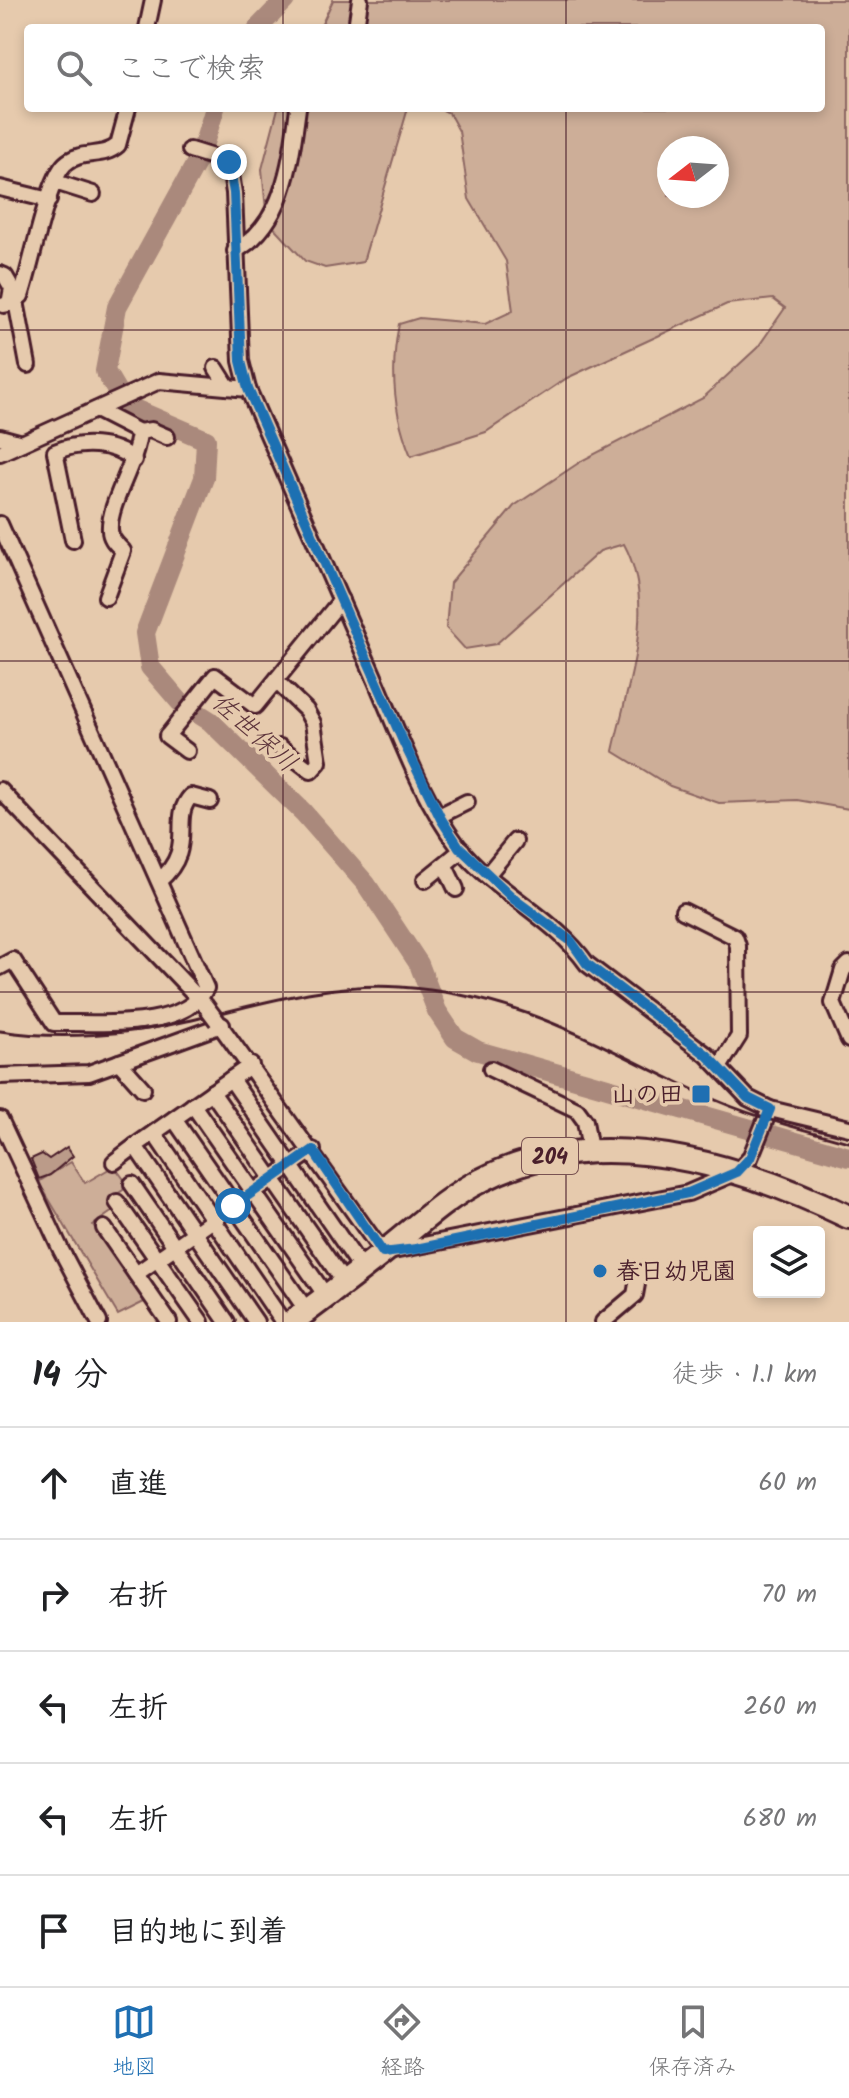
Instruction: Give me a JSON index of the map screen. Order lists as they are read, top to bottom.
{
  "streets": {
    "highway": ["204"]
  },
  "water": ["佐世保川"],
  "places": {
    "transit": ["山の田"],
    "other": ["春日幼児園"]
  },
  "north": "left",
  "page": {
    "search": "ここで検索",
    "heading": ["14 分", "徒歩 · 1.1 km"],
    "list": [
      ["直進", "60 m"],
      ["右折", "70 m"],
      ["左折", "260 m"],
      ["左折", "680 m"],
      "目的地に到着"
    ],
    "nav": ["地図", "経路", "保存済み"]
  }
}
